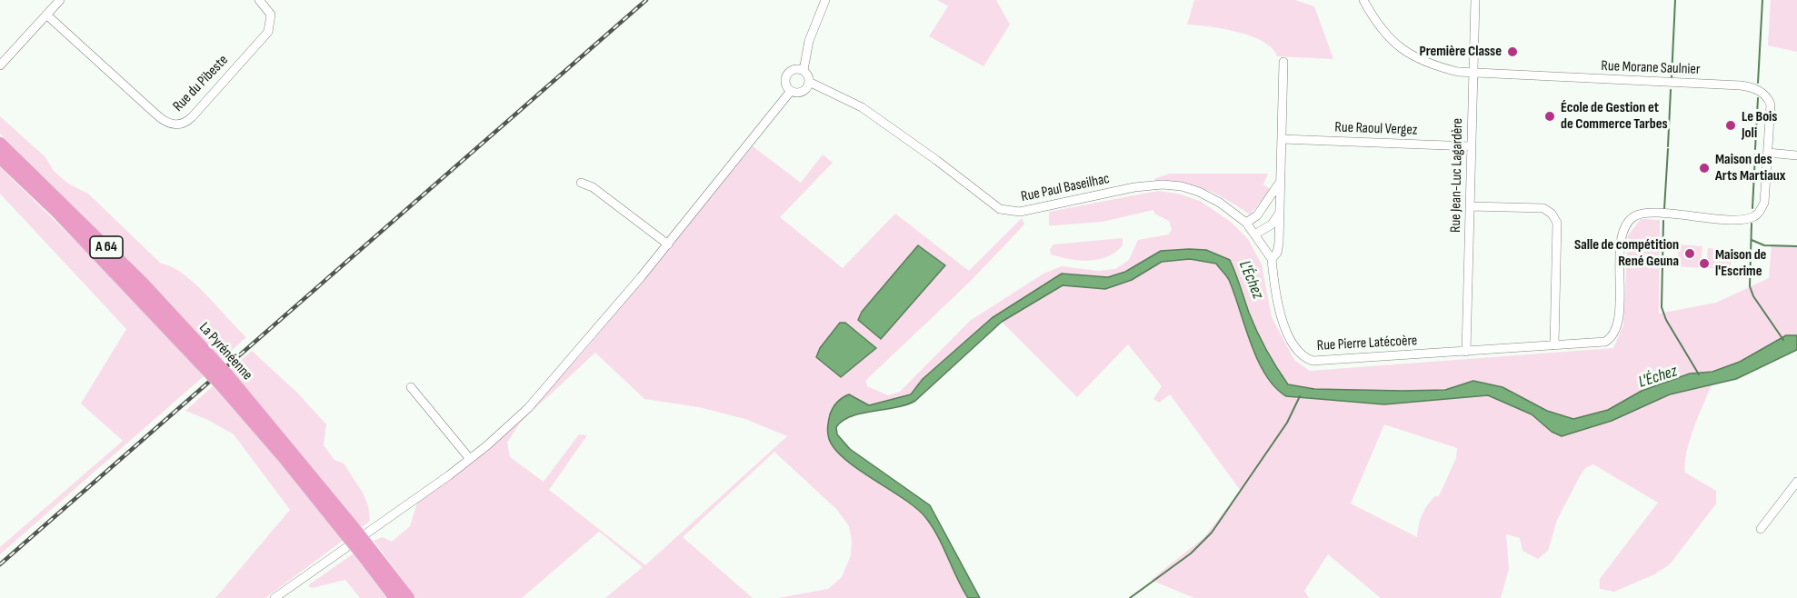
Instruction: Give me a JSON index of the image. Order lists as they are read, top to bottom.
{
  "streets": {
    "highway": ["A 64", "La Pyrénéenne"],
    "street": [
      "Rue Morane Saulnier",
      "Rue du Pibeste",
      "Rue Raoul Vergez",
      "Rue Jean-Luc Lagardère",
      "Rue Paul Baseilhac",
      "Rue Pierre Latécoère"
    ]
  },
  "crossings": [
    ["Rue Morane Saulnier", "Rue Jean-Luc Lagardère"],
    ["Rue Morane Saulnier", "Rue Pierre Latécoère"],
    ["Rue Raoul Vergez", "Rue Jean-Luc Lagardère"],
    ["Rue Raoul Vergez", "Rue Pierre Latécoère"],
    ["Rue Jean-Luc Lagardère", "Rue Pierre Latécoère"],
    ["Rue Paul Baseilhac", "Rue Pierre Latécoère"]
  ],
  "water": ["L'Échez"],
  "places": [
    "Première Classe",
    "École de Gestion et de Commerce Tarbes",
    "Le Bois Joli",
    "Maison des Arts Martiaux",
    "Salle de compétition René Geuna",
    "Maison de l'Escrime"
  ]
}
